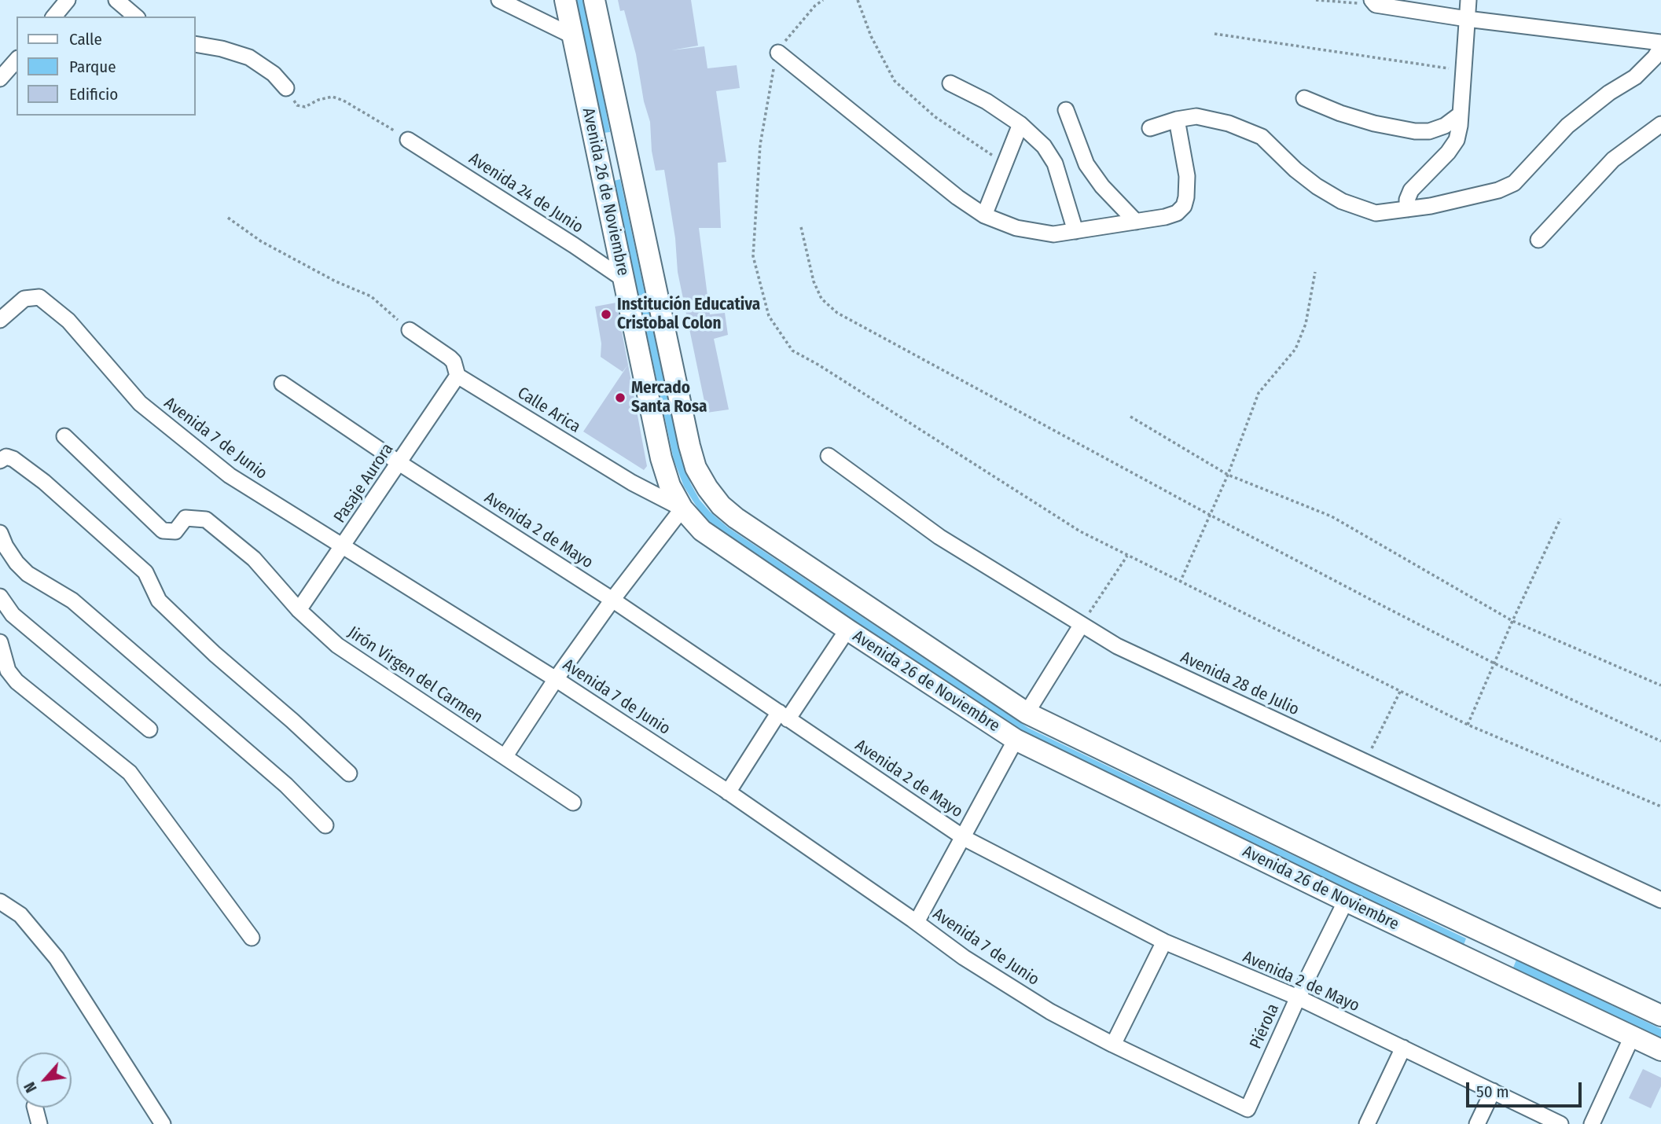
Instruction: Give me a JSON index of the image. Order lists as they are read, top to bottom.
{
  "streets": {
    "main road": ["Avenida 26 de Noviembre"],
    "street": [
      "Avenida 24 de Junio",
      "Calle Arica",
      "Avenida 7 de Junio",
      "Pasaje Aurora",
      "Avenida 2 de Mayo",
      "Jirón Virgen del Carmen",
      "Avenida 28 de Julio",
      "Piérola"
    ]
  },
  "crossings": [
    ["Avenida 26 de Noviembre", "Avenida 24 de Junio"],
    ["Avenida 26 de Noviembre", "Calle Arica"],
    ["Avenida 26 de Noviembre", "Piérola"],
    ["Calle Arica", "Pasaje Aurora"],
    ["Avenida 7 de Junio", "Pasaje Aurora"],
    ["Avenida 7 de Junio", "Piérola"],
    ["Pasaje Aurora", "Avenida 2 de Mayo"],
    ["Pasaje Aurora", "Jirón Virgen del Carmen"],
    ["Avenida 2 de Mayo", "Piérola"]
  ],
  "places": ["Institución Educativa Cristobal Colon", "Mercado Santa Rosa"],
  "legend": ["Calle", "Parque", "Edificio"],
  "scale_bar": "50 m",
  "north": "bottom left"
}
